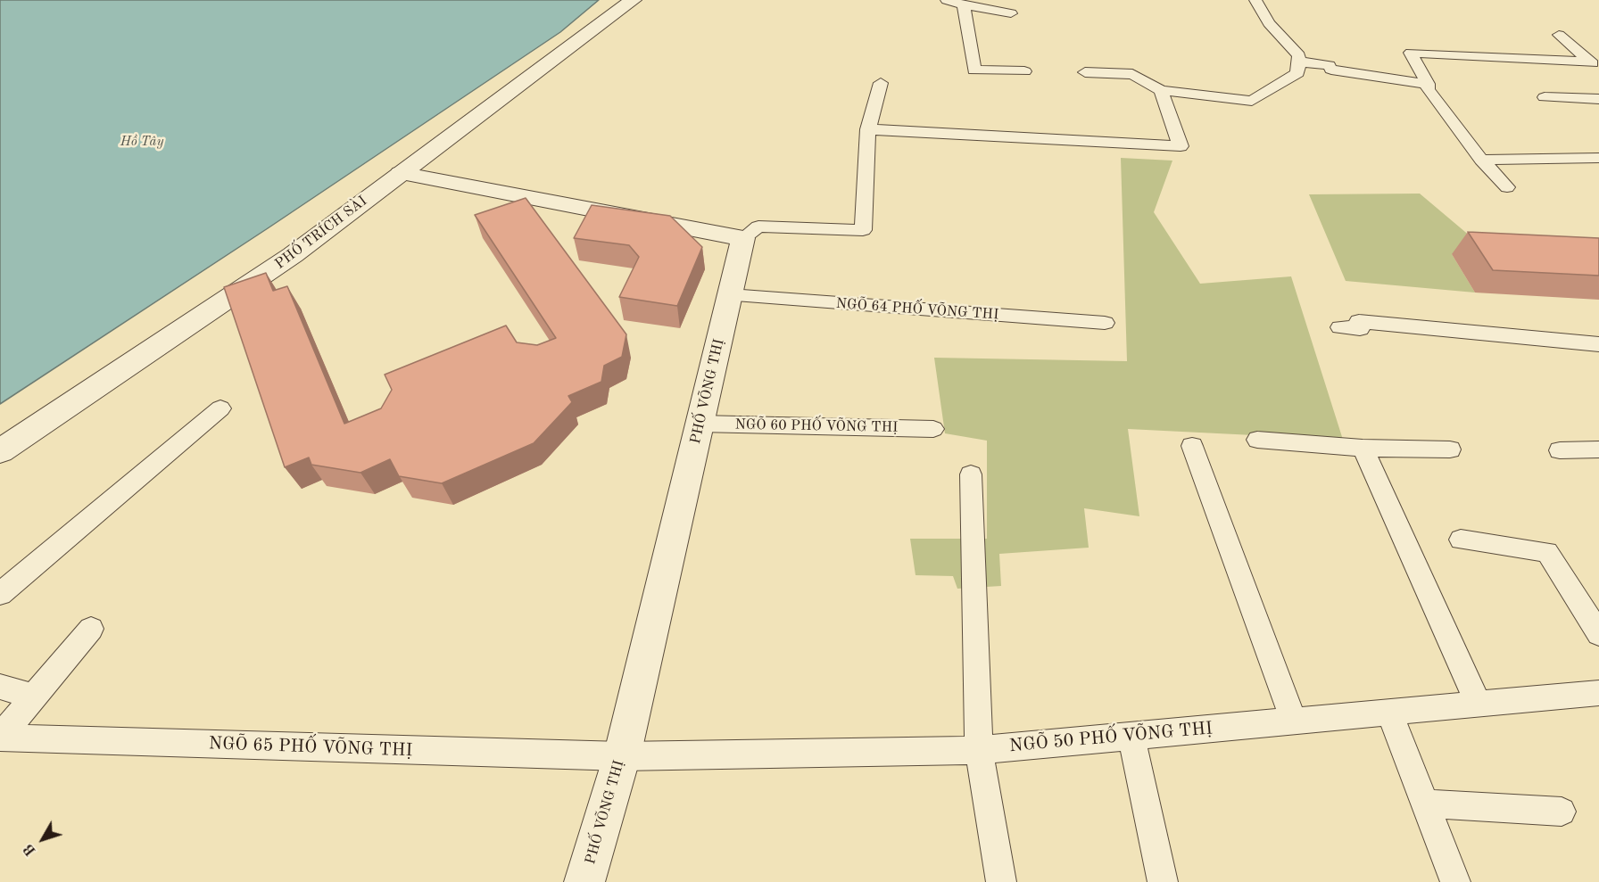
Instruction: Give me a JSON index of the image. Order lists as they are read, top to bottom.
{
  "streets": {
    "street": ["PHỐ TRÍCH SÀI", "PHỐ VÕNG THỊ"],
    "lane": [
      "NGÕ 64 PHỐ VÕNG THỊ",
      "NGÕ 60 PHỐ VÕNG THỊ",
      "NGÕ 50 PHỐ VÕNG THỊ",
      "NGÕ 65 PHỐ VÕNG THỊ"
    ]
  },
  "crossings": [
    ["NGÕ 64 PHỐ VÕNG THỊ", "PHỐ VÕNG THỊ"],
    ["PHỐ VÕNG THỊ", "NGÕ 60 PHỐ VÕNG THỊ"],
    ["PHỐ VÕNG THỊ", "NGÕ 50 PHỐ VÕNG THỊ"],
    ["PHỐ VÕNG THỊ", "NGÕ 65 PHỐ VÕNG THỊ"],
    ["NGÕ 50 PHỐ VÕNG THỊ", "NGÕ 65 PHỐ VÕNG THỊ"]
  ],
  "water": ["Hồ Tây"],
  "north": "bottom left"
}
